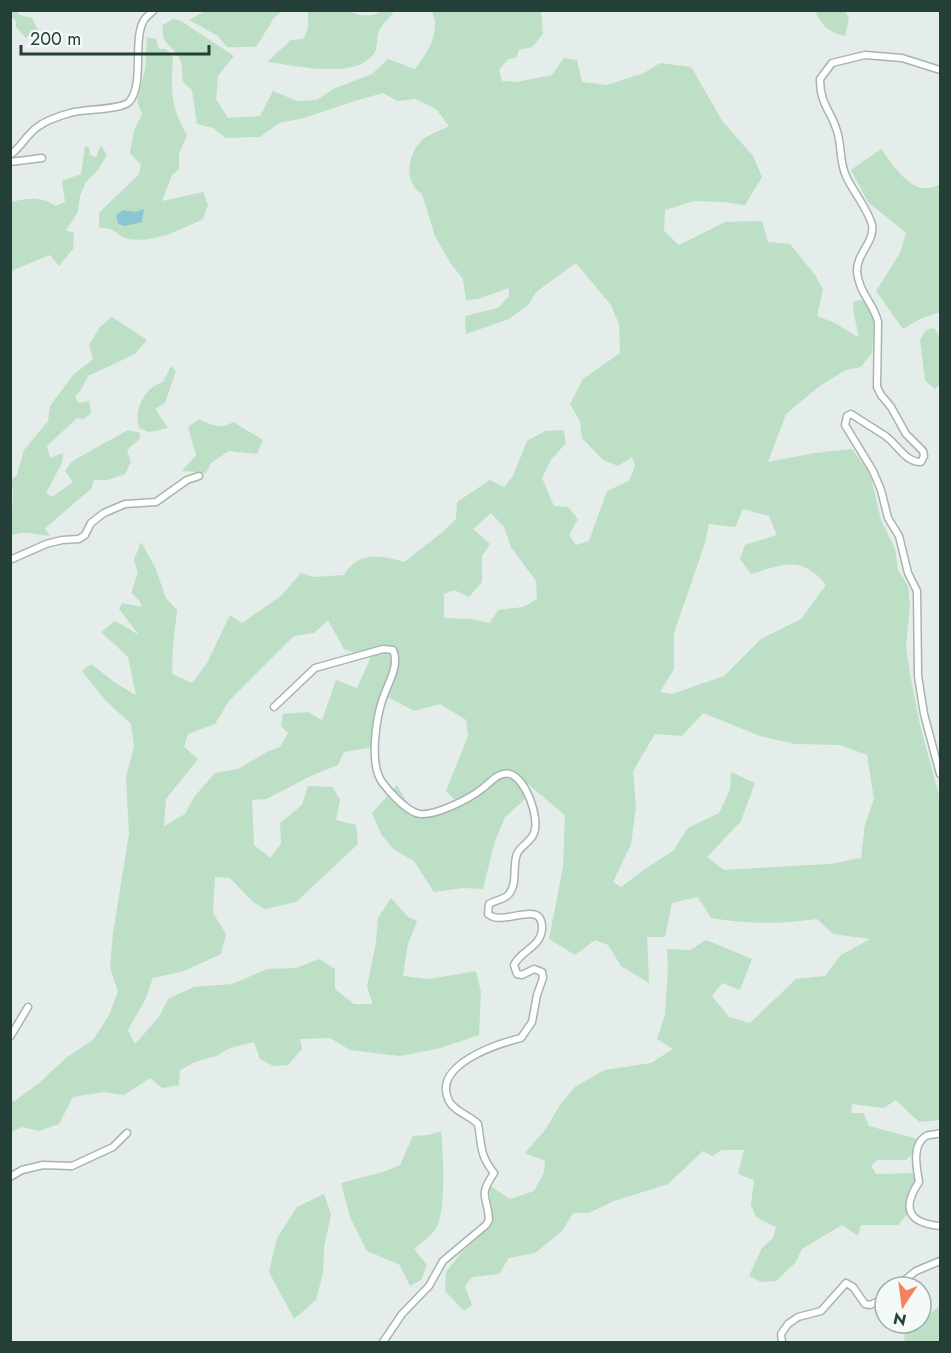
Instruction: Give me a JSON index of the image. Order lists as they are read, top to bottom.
{
  "scale_bar": "200 m",
  "north": "bottom"
}
